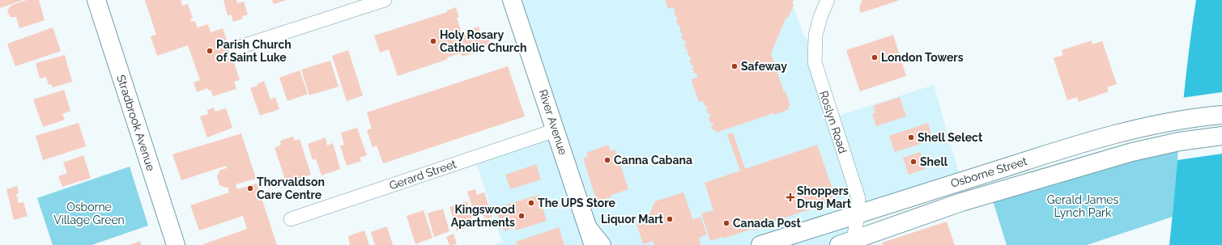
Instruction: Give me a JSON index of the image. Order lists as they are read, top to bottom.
{
  "streets": {
    "main road": ["River Avenue", "Stradbrook Avenue", "Osborne Street"],
    "street": ["Roslyn Road", "Gerard Street"]
  },
  "crossings": [
    ["River Avenue", "Gerard Street"],
    ["Roslyn Road", "Osborne Street"]
  ],
  "parks": ["Gerald James Lynch Park", "Osborne Village Green"],
  "places": {
    "other": [
      "Holy Rosary Catholic Church",
      "Parish Church of Saint Luke",
      "London Towers",
      "Safeway",
      "Shell Select",
      "Canna Cabana",
      "Shell",
      "Thorvaldson Care Centre",
      "The UPS Store",
      "Kingswood Apartments",
      "Liquor Mart",
      "Canada Post"
    ],
    "health": ["Shoppers Drug Mart"]
  }
}
